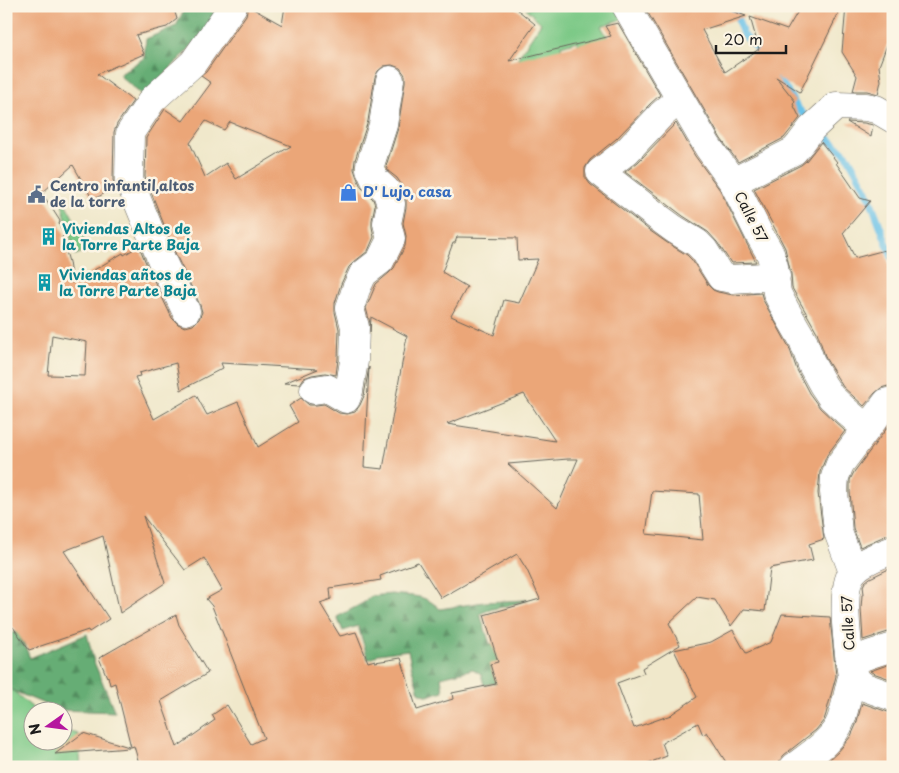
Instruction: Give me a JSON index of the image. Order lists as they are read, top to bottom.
{
  "streets": {
    "street": ["Calle 57"]
  },
  "places": {
    "shop": ["D' Lujo, casa"],
    "public building": ["Centro infantil,altos de la torre"],
    "building": ["Viviendas Altos de la Torre Parte Baja", "Viviendas añtos de la Torre Parte Baja"]
  },
  "scale_bar": "20 m",
  "north": "left"
}
